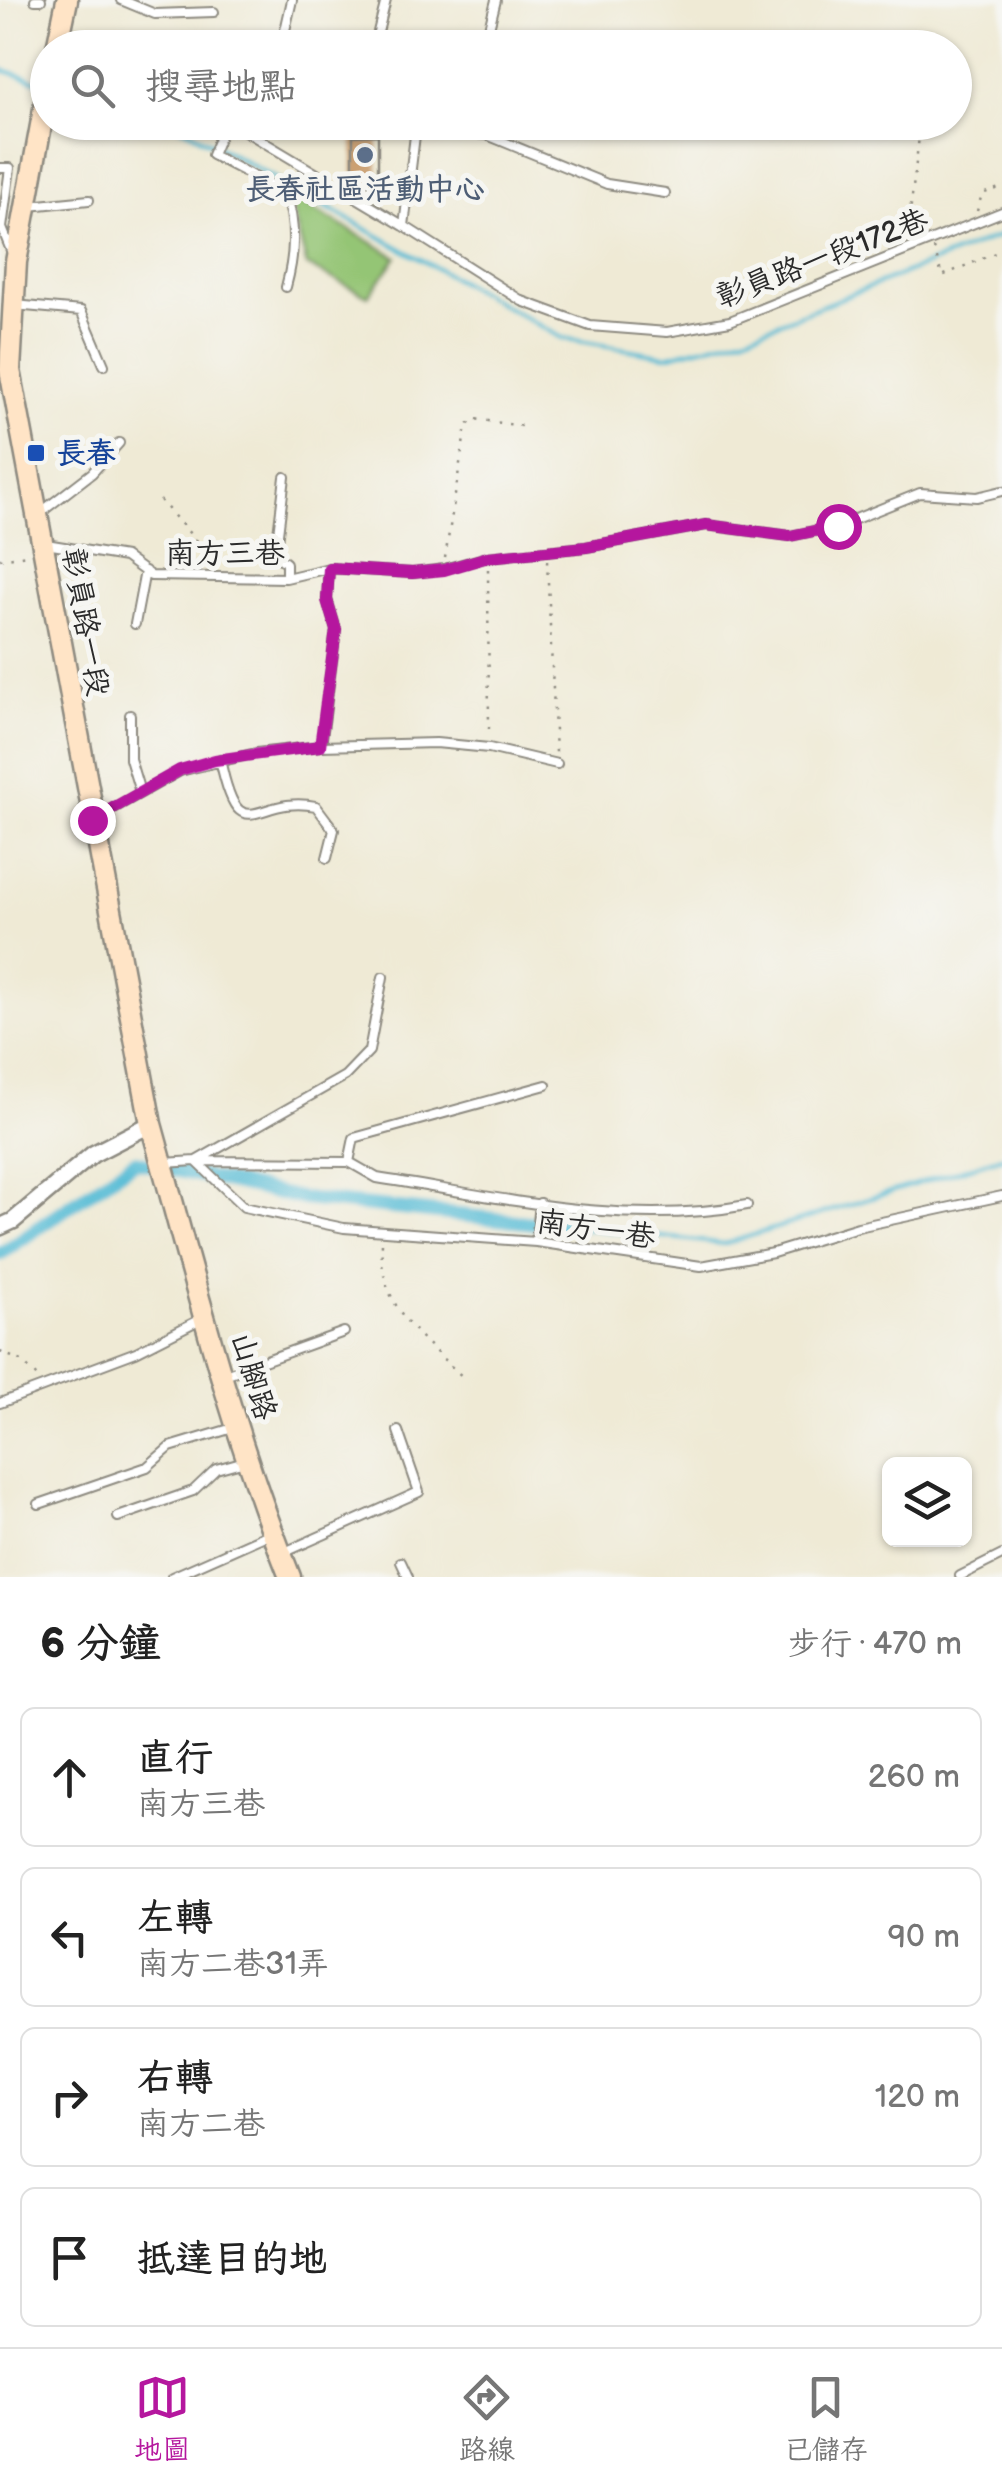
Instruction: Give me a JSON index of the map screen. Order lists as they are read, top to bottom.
{
  "streets": {
    "main road": ["彰員路一段", "山腳路"],
    "lane": ["彰員路一段172巷", "南方三巷", "南方一巷"]
  },
  "crossings": [
    ["南方三巷", "彰員路一段"],
    ["彰員路一段", "南方一巷"],
    ["彰員路一段", "山腳路"],
    ["南方一巷", "山腳路"]
  ],
  "places": {
    "other": ["長春社區活動中心"],
    "transit": ["長春"]
  },
  "page": {
    "search": "搜尋地點",
    "heading": ["6 分鐘", "步行 · 470 m"],
    "list": [
      ["直行", "南方三巷", "260 m"],
      ["左轉", "南方二巷31弄", "90 m"],
      ["右轉", "南方二巷", "120 m"],
      "抵達目的地"
    ],
    "nav": ["地圖", "路線", "已儲存"]
  }
}
